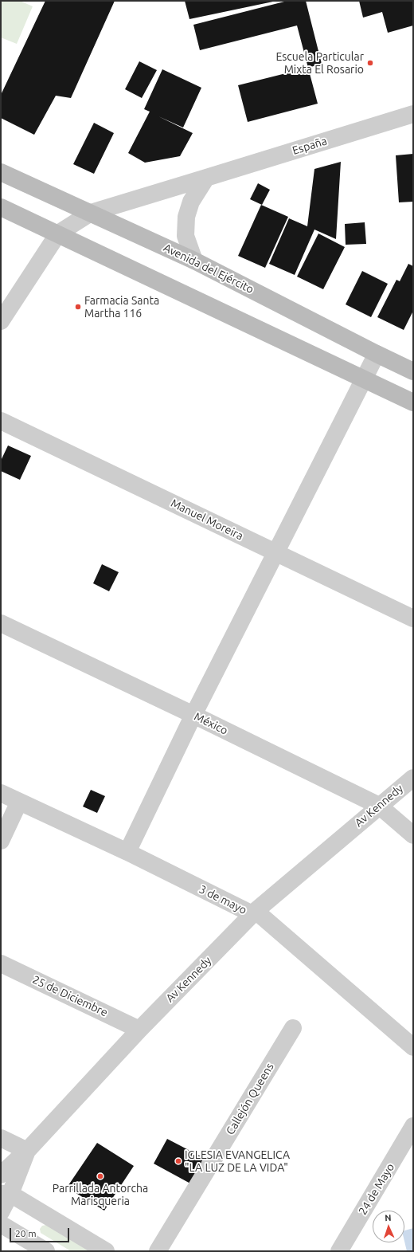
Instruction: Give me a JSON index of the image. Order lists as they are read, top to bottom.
{
  "streets": {
    "main road": ["Avenida del Ejército"],
    "street": [
      "España",
      "Manuel Moreira",
      "México",
      "Av Kennedy",
      "3 de mayo",
      "25 de Diciembre",
      "Callejón Queens",
      "24 de Mayo"
    ]
  },
  "crossings": [
    ["España", "Avenida del Ejército"],
    ["México", "Av Kennedy"],
    ["Av Kennedy", "3 de mayo"],
    ["Av Kennedy", "25 de Diciembre"]
  ],
  "places": [
    "Escuela Particular Mixta El Rosario",
    "Farmacia Santa Martha 116",
    "IGLESIA EVANGELICA \"LA LUZ DE LA VIDA\"",
    "Parrillada Antorcha Marisqueria"
  ],
  "scale_bar": "20 m",
  "north": "top"
}
